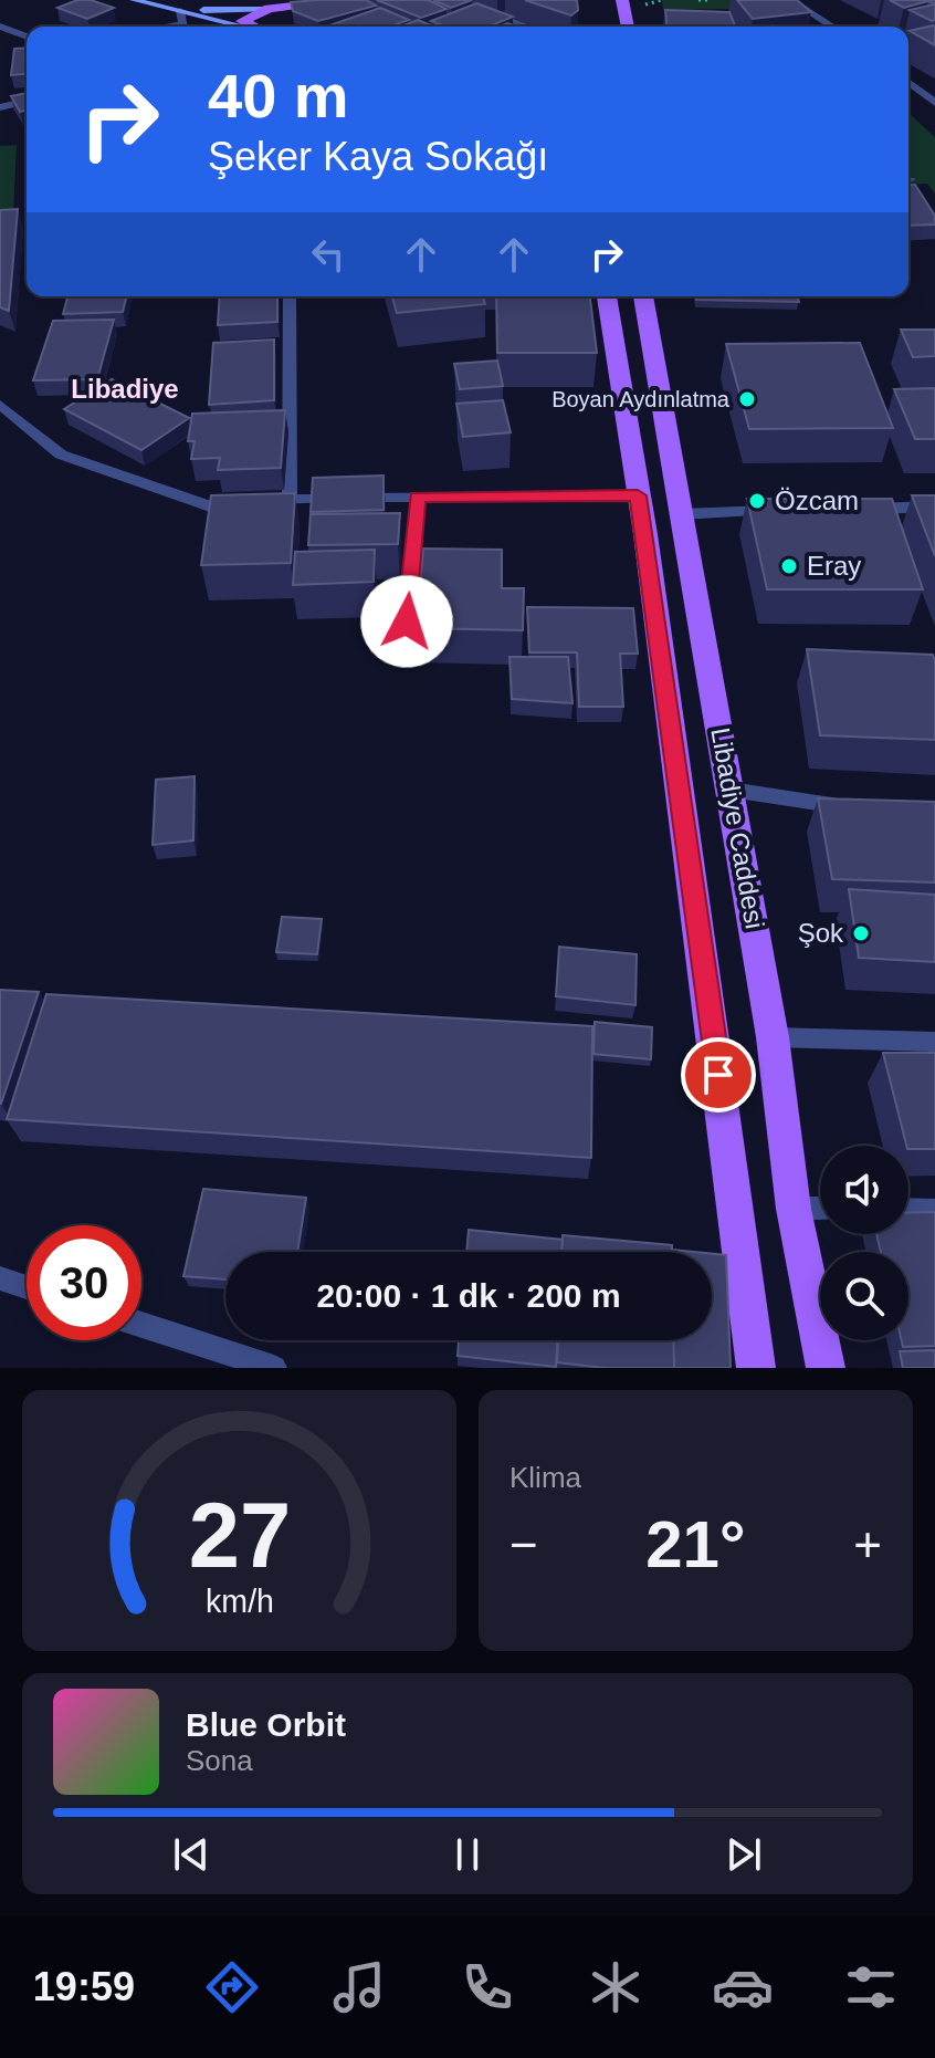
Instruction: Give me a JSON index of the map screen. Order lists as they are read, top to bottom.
{
  "streets": {
    "main road": ["Libadiye Caddesi"]
  },
  "districts": ["Libadiye"],
  "places": [
    "Boyan Aydınlatma",
    "Özcam",
    "Eray",
    "Şok"
  ],
  "page": {
    "turn": ["40 m", "Şeker Kaya Sokağı"],
    "limit": "30",
    "trip": "20:00 · 1 dk · 200 m",
    "tile": "Klima",
    "heat": ["−", "21°", "+"],
    "song": ["Blue Orbit", "Sona"],
    "tabs": "19:59",
    "gauge": ["27", "km/h"]
  }
}
